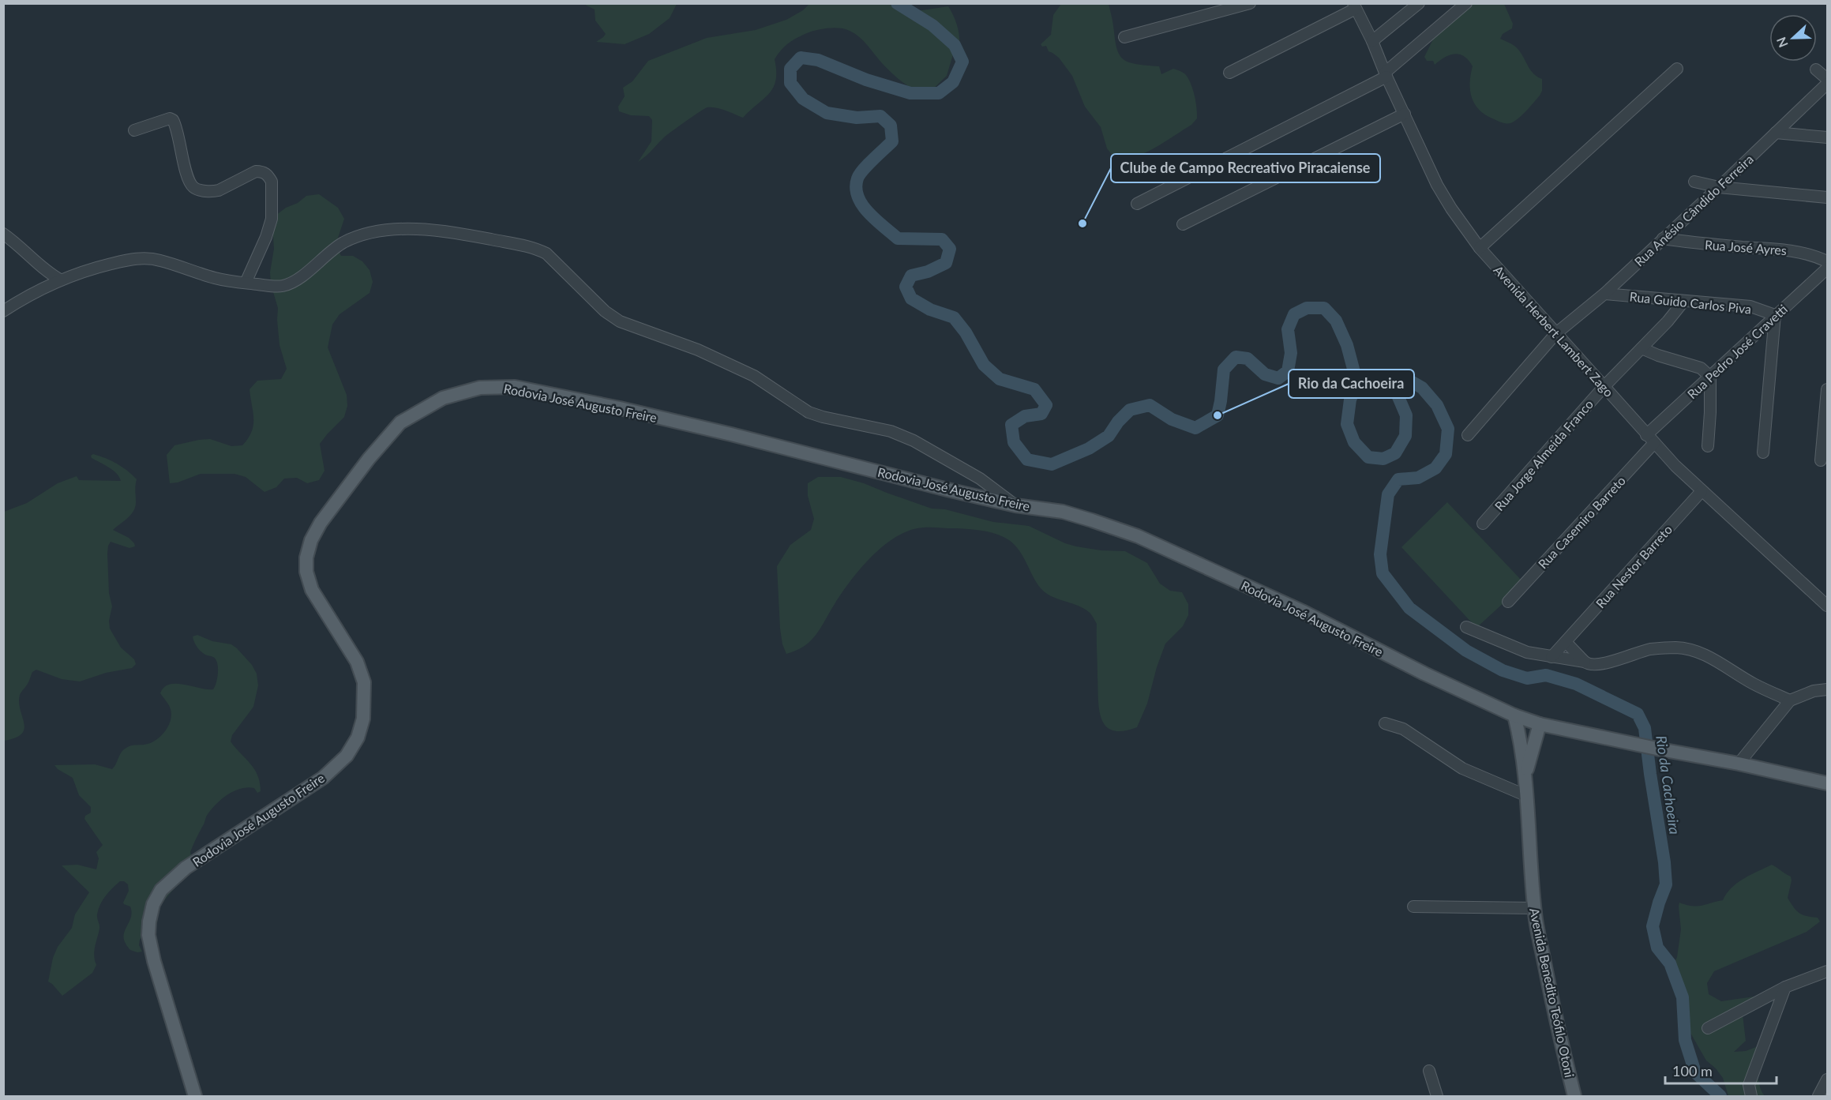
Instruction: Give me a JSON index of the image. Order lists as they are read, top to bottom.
{
  "streets": {
    "main road": ["Rodovia José Augusto Freire", "Avenida Benedito Teófilo Otoni"],
    "street": [
      "Rua Anésio Cândido Ferreira",
      "Rua José Ayres",
      "Rua Guido Carlos Piva",
      "Avenida Herbert Lambert Zago",
      "Rua Pedro José Cravetti",
      "Rua Jorge Almeida Franco",
      "Rua Casemiro Barreto",
      "Rua Nestor Barreto"
    ]
  },
  "crossings": [
    ["Rua Anésio Cândido Ferreira", "Rua José Ayres"],
    ["Rua Anésio Cândido Ferreira", "Rua Guido Carlos Piva"],
    ["Rua Anésio Cândido Ferreira", "Avenida Herbert Lambert Zago"],
    ["Rua Guido Carlos Piva", "Rua Pedro José Cravetti"],
    ["Rua Guido Carlos Piva", "Rua Jorge Almeida Franco"],
    ["Avenida Herbert Lambert Zago", "Rua Pedro José Cravetti"],
    ["Avenida Herbert Lambert Zago", "Rua Jorge Almeida Franco"],
    ["Avenida Herbert Lambert Zago", "Rua Casemiro Barreto"],
    ["Avenida Herbert Lambert Zago", "Rua Nestor Barreto"],
    ["Rua Pedro José Cravetti", "Rua Casemiro Barreto"],
    ["Rodovia José Augusto Freire", "Avenida Benedito Teófilo Otoni"]
  ],
  "water": ["Rio da Cachoeira"],
  "places": ["Clube de Campo Recreativo Piracaiense", "Rio da Cachoeira"],
  "scale_bar": "100 m",
  "north": "left"
}
